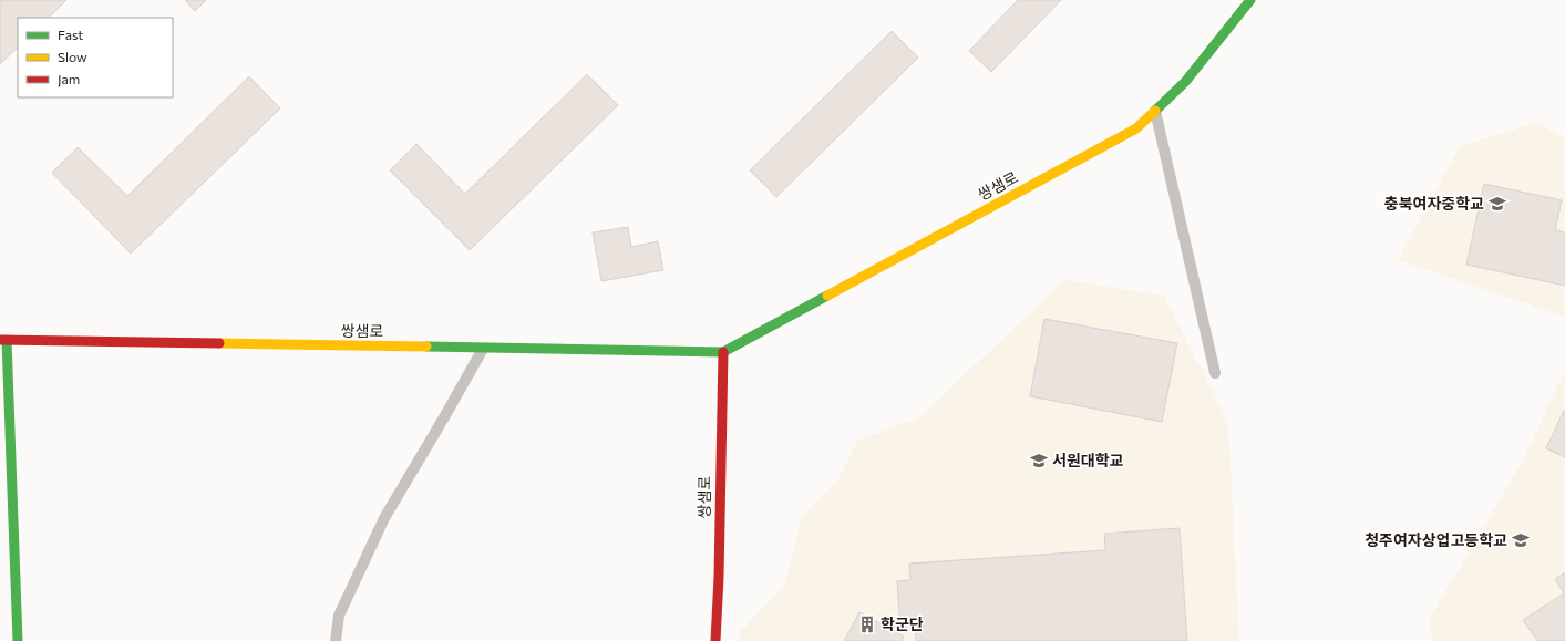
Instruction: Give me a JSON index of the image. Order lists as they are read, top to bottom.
{
  "streets": {
    "street": ["쌍샘로"]
  },
  "places": {
    "school or university": ["충북여자중학교", "서원대학교", "청주여자상업고등학교"],
    "building": ["학군단"]
  },
  "legend": ["Fast", "Slow", "Jam"]
}
